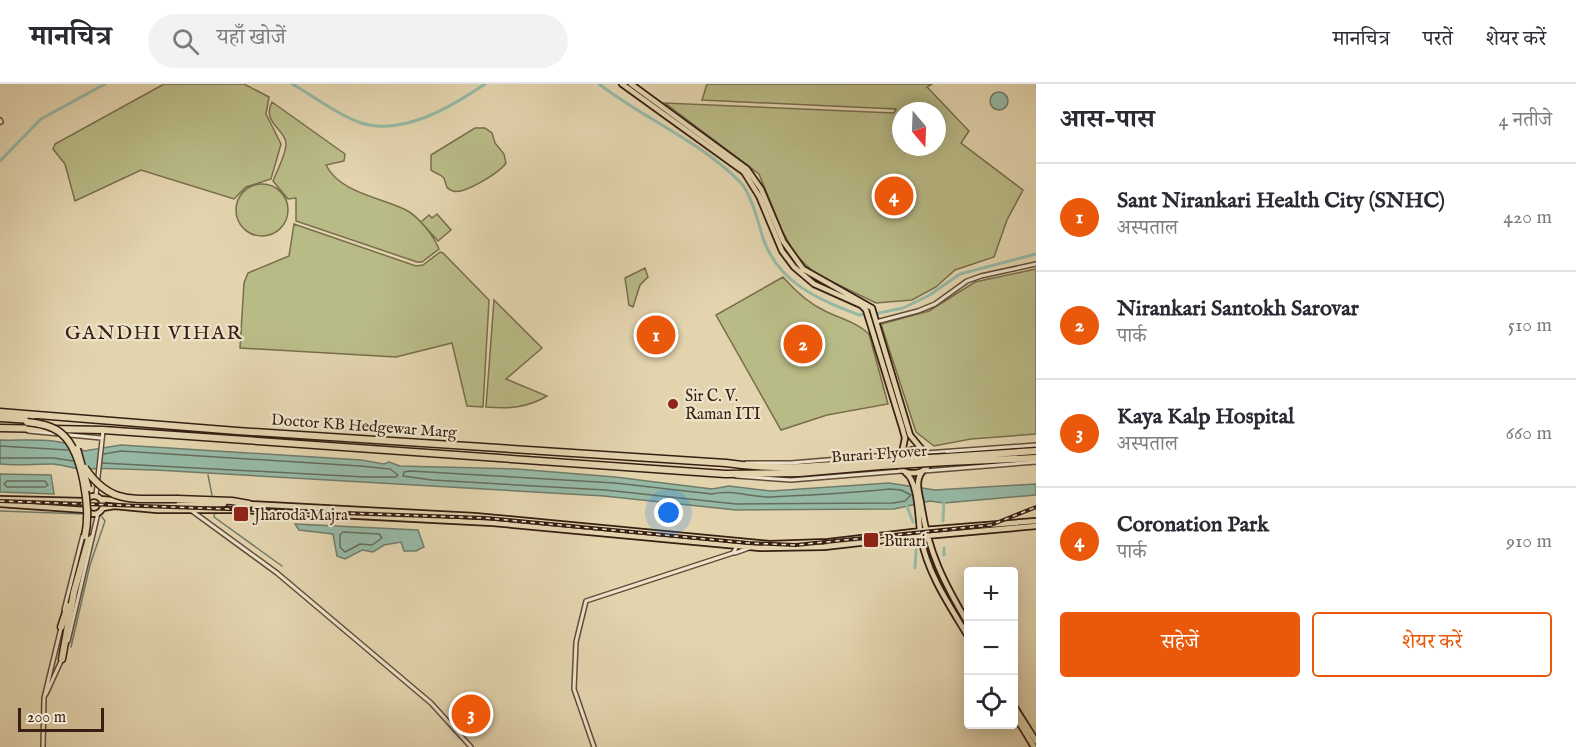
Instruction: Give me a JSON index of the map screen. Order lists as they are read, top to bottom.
{
  "streets": {
    "highway": ["Doctor KB Hedgewar Marg", "Burari Flyover"]
  },
  "crossings": [
    ["Doctor KB Hedgewar Marg", "Burari Flyover"]
  ],
  "districts": ["GANDHI VIHAR"],
  "places": {
    "other": ["Sir C. V. Raman ITI"],
    "transit": ["Jharoda Majra", "Burari"]
  },
  "scale_bar": "200 m",
  "north": "bottom",
  "page": {
    "header": "मानचित्र",
    "search": "यहाँ खोजें",
    "nav": ["मानचित्र", "परतें", "शेयर करें"],
    "heading": ["आस-पास", "4 नतीजे"],
    "list": [
      {
        "mark": "1",
        "name": "Sant Nirankari Health City (SNHC)",
        "note": "अस्पताल",
        "value": "420 m"
      },
      {
        "mark": "2",
        "name": "Nirankari Santokh Sarovar",
        "note": "पार्क",
        "value": "510 m"
      },
      {
        "mark": "3",
        "name": "Kaya Kalp Hospital",
        "note": "अस्पताल",
        "value": "660 m"
      },
      {
        "mark": "4",
        "name": "Coronation Park",
        "note": "पार्क",
        "value": "910 m"
      }
    ],
    "pins": [
      "4",
      "1",
      "2",
      "3"
    ],
    "map_buttons": ["+", "−"],
    "buttons": ["सहेजें", "शेयर करें"],
    "scale": "200 m"
  }
}
